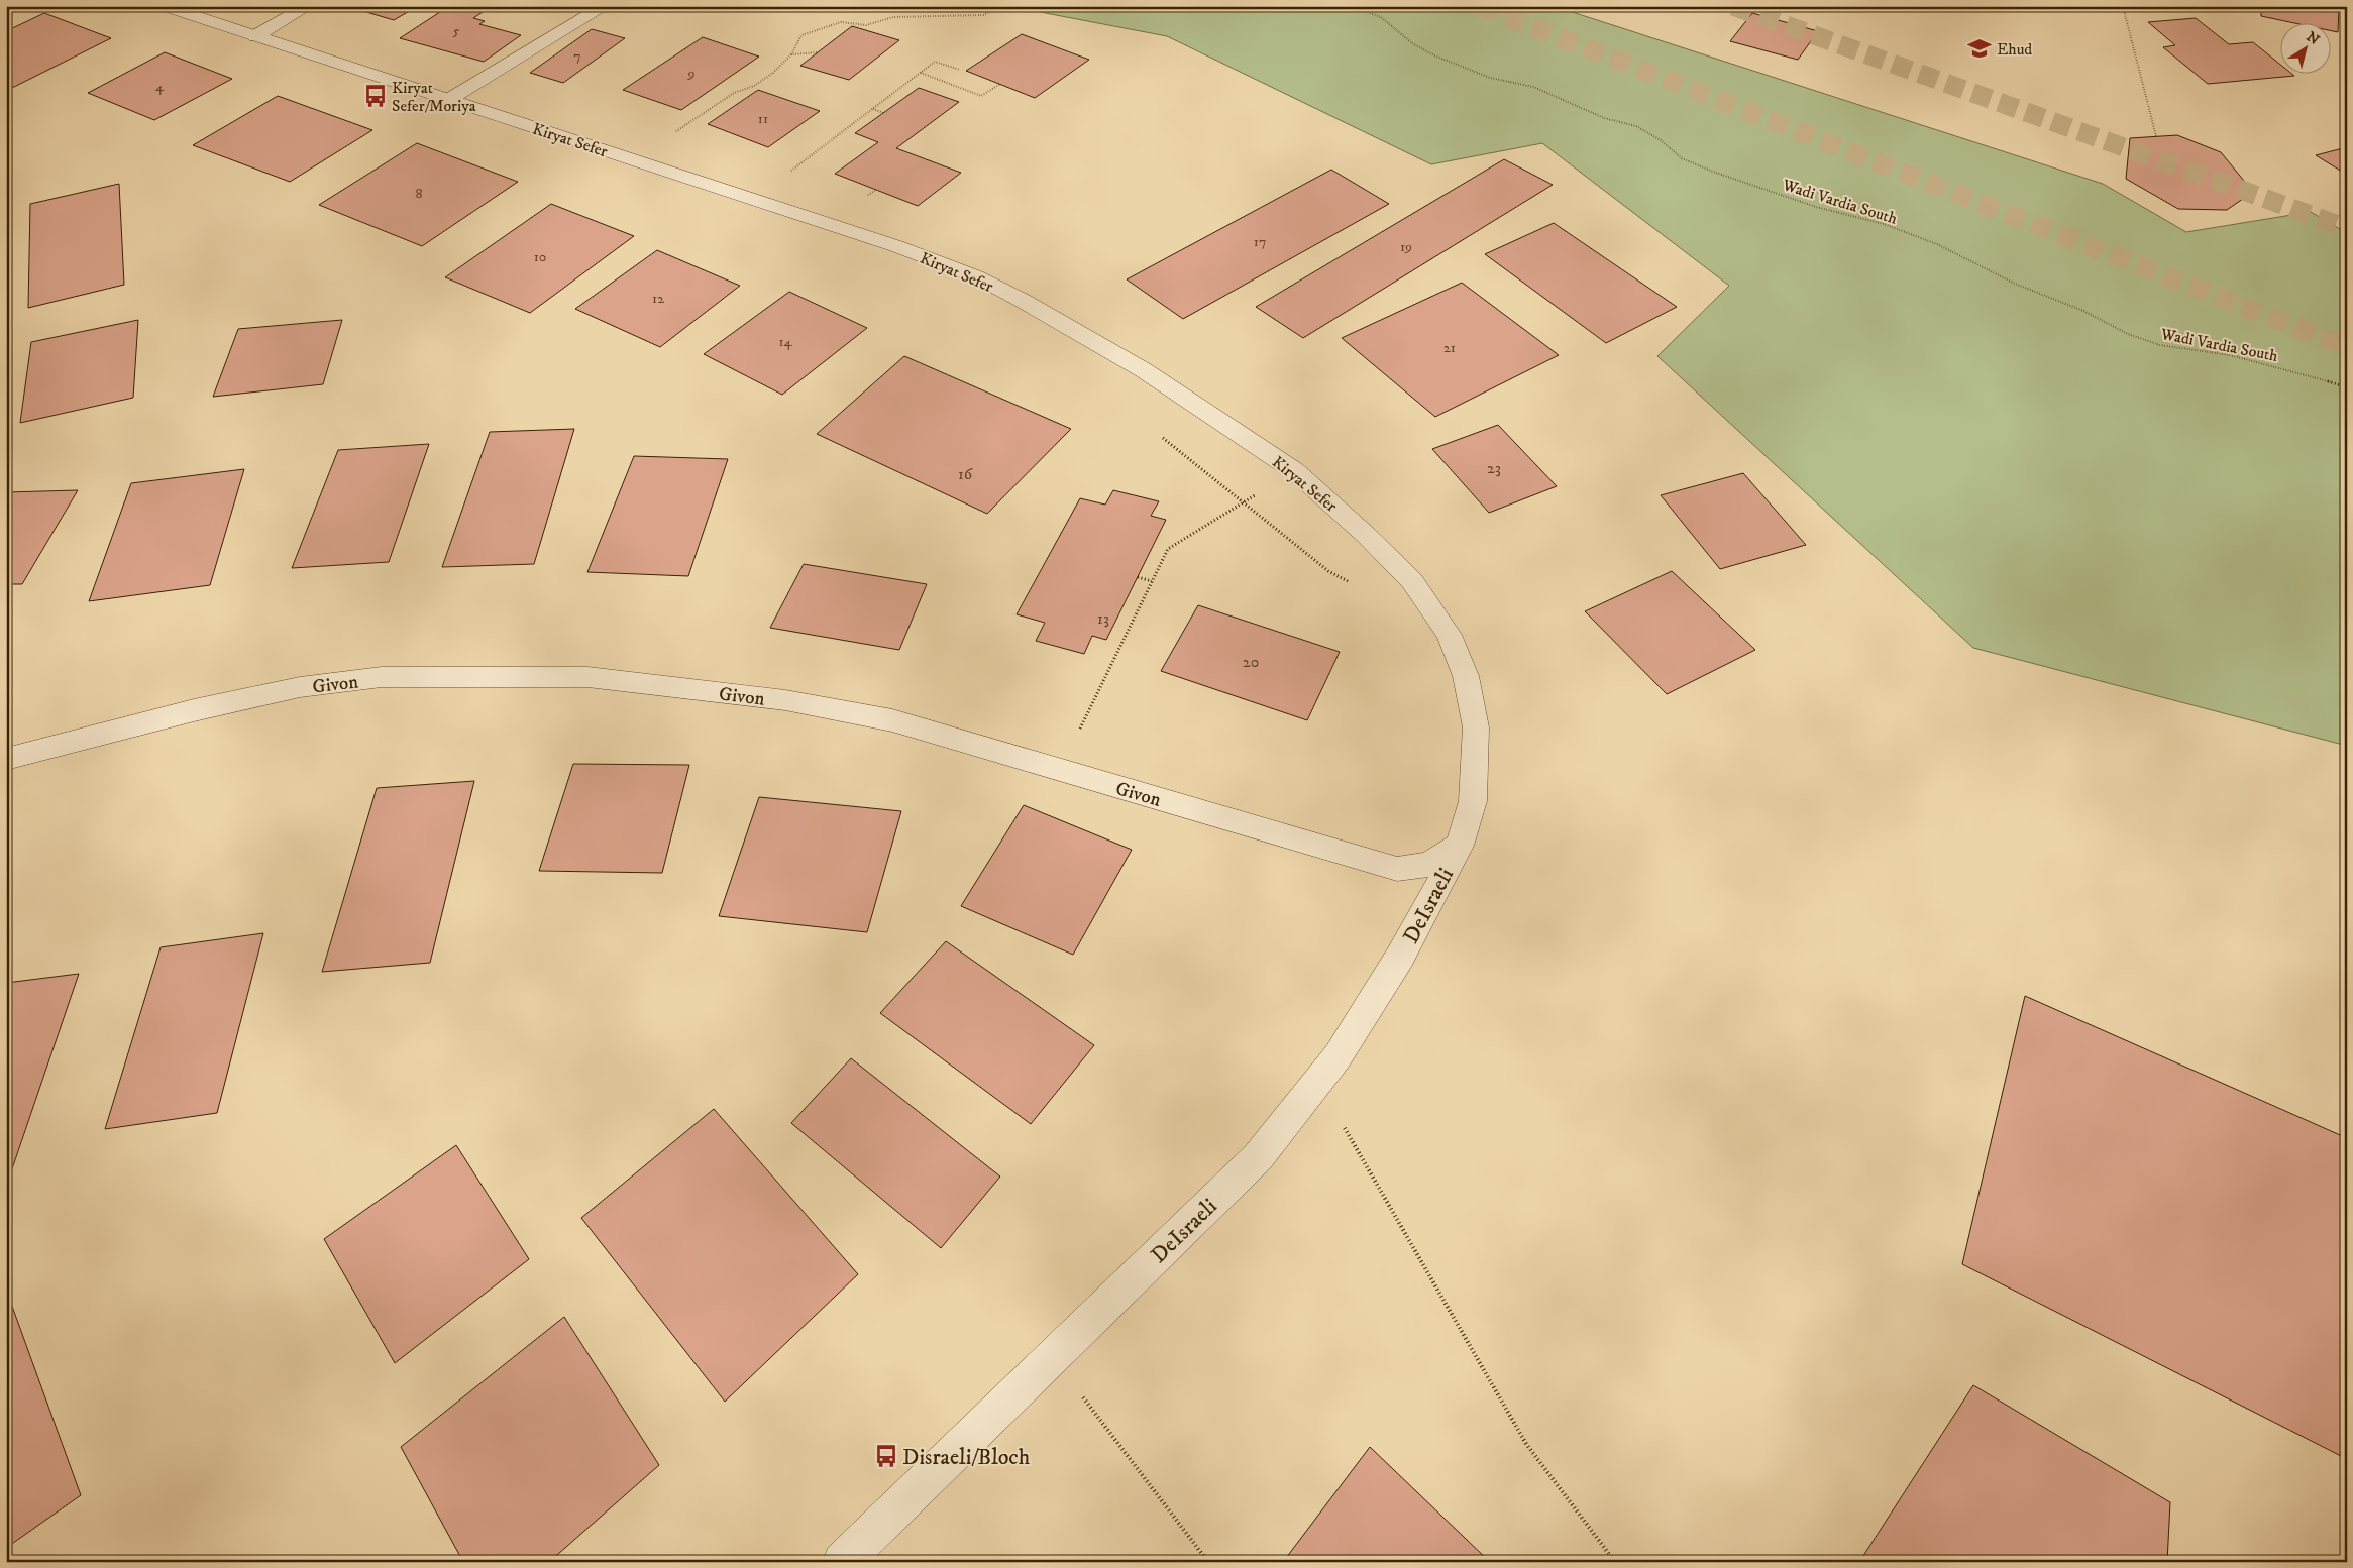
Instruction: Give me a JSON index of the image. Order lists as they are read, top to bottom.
{
  "streets": {
    "street": ["Kiryat Sefer", "Givon", "DeIsraeli"],
    "path": ["Wadi Vardia South"]
  },
  "crossings": [
    ["Kiryat Sefer", "Givon"],
    ["Kiryat Sefer", "DeIsraeli"],
    ["Givon", "DeIsraeli"]
  ],
  "places": {
    "school or university": ["Ehud"],
    "bus stop": ["Kiryat Sefer/Moriya", "Disraeli/Bloch"]
  },
  "house_numbers": [
    "5",
    "7",
    "9",
    "4",
    "11",
    "8",
    "17",
    "19",
    "10",
    "12",
    "14",
    "21",
    "23",
    "16",
    "13",
    "20"
  ],
  "north": "top right"
}
